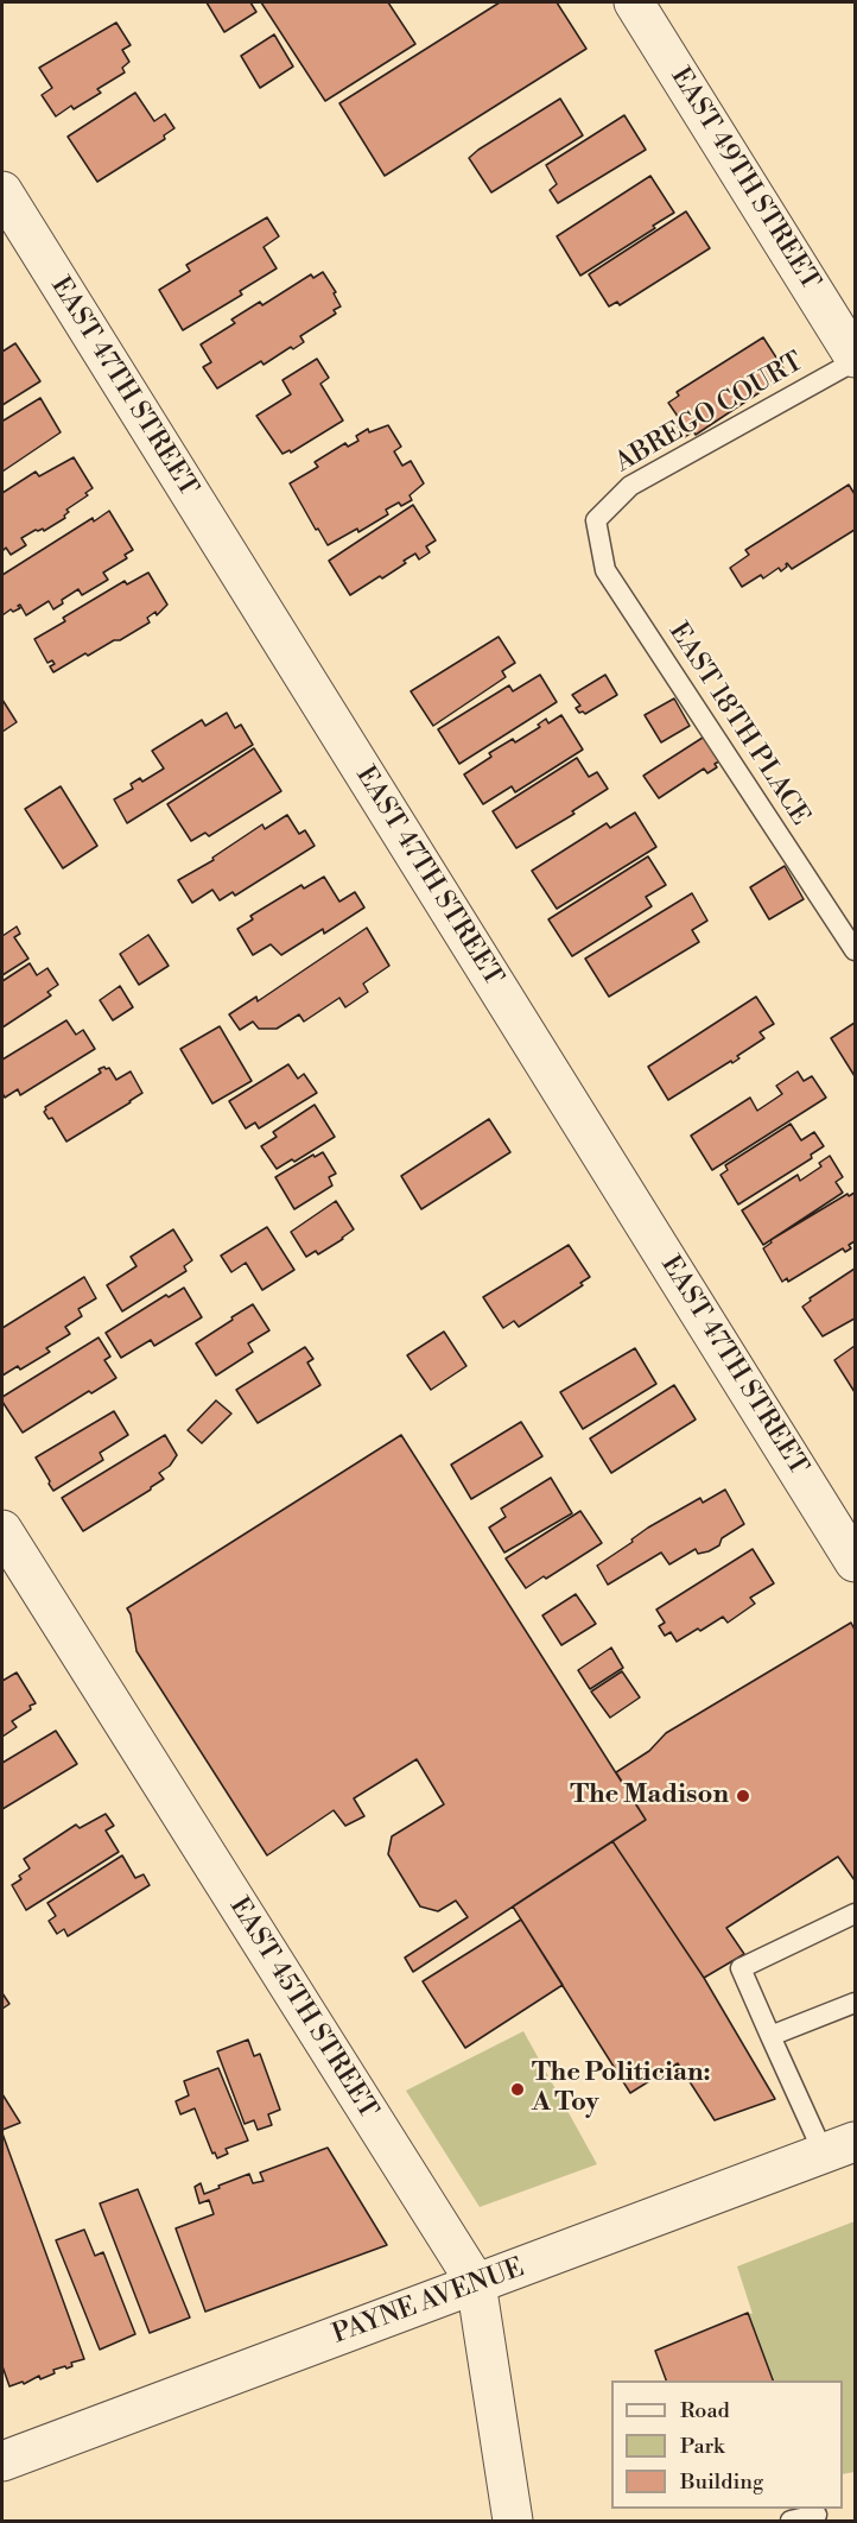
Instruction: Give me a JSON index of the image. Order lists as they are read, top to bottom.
{
  "streets": {
    "street": [
      "EAST 49TH STREET",
      "EAST 47TH STREET",
      "EAST 45TH STREET",
      "PAYNE AVENUE"
    ],
    "lane": ["ABREGO COURT", "EAST 18TH PLACE"]
  },
  "crossings": [
    ["EAST 49TH STREET", "ABREGO COURT"],
    ["ABREGO COURT", "EAST 18TH PLACE"],
    ["EAST 45TH STREET", "PAYNE AVENUE"]
  ],
  "places": ["The Madison", "The Politician: A Toy"],
  "legend": ["Road", "Park", "Building"]
}
